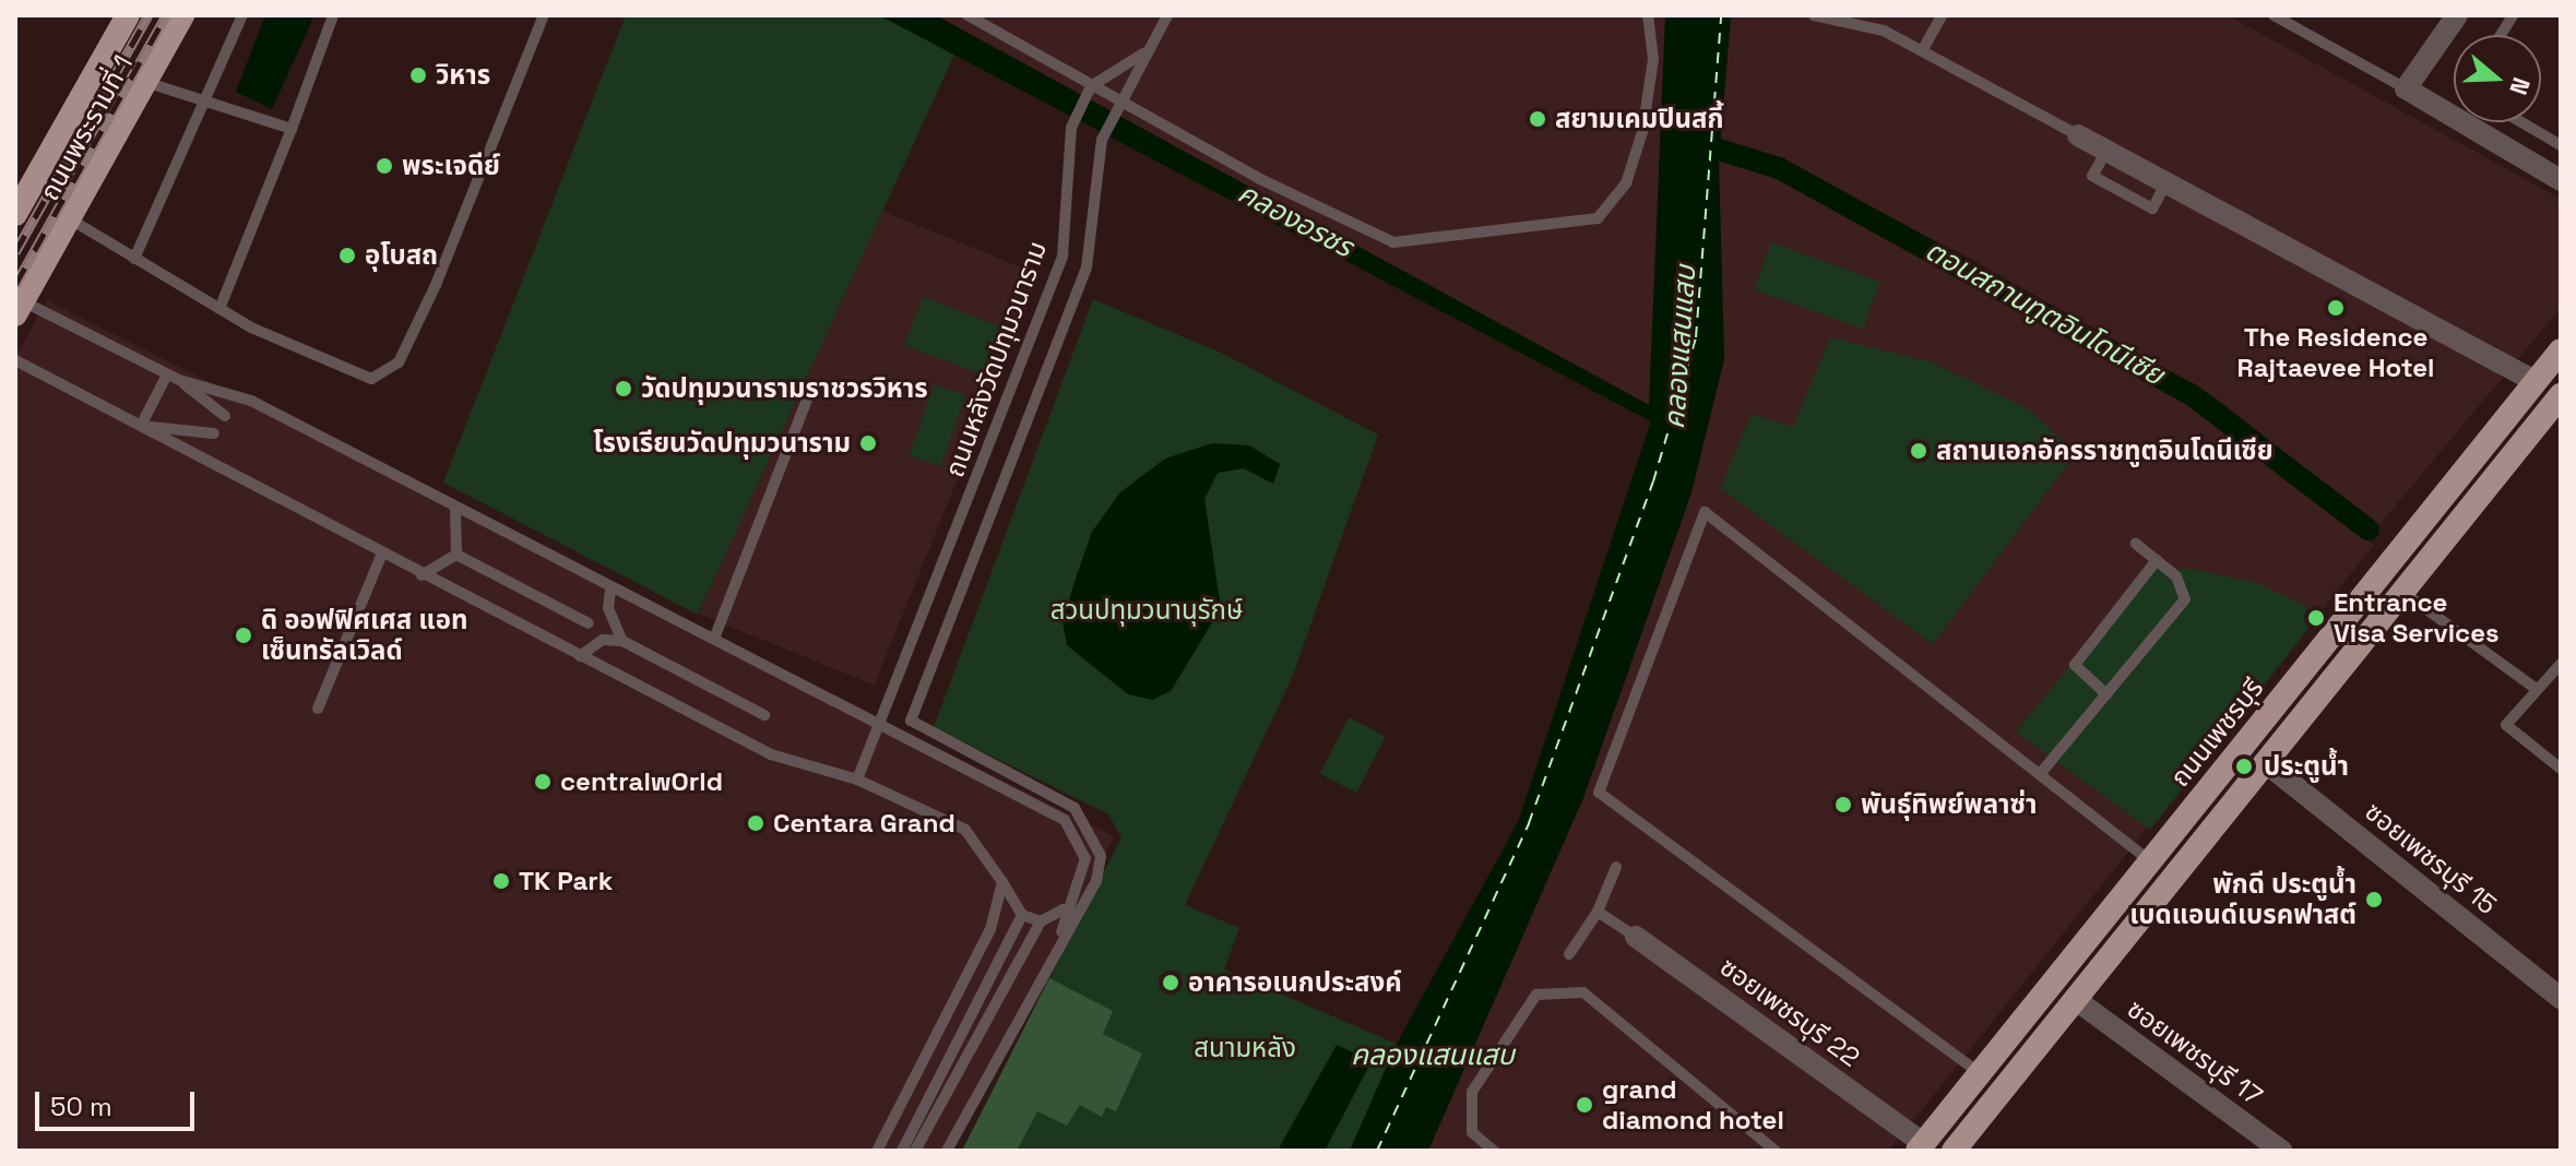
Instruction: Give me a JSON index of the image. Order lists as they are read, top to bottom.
{
  "streets": {
    "main road": ["ถนนพระรามที่ 1", "ถนนเพชรบุรี"],
    "street": ["ซอยเพชรบุรี 15", "ซอยเพชรบุรี 22", "ซอยเพชรบุรี 17"],
    "lane": ["ถนนหลังวัดปทุมวนาราม"]
  },
  "crossings": [
    ["ถนนเพชรบุรี", "ซอยเพชรบุรี 22"]
  ],
  "water": ["คลองอรชร", "ตอนสถานทูตอินโดนีเซีย", "คลองแสนแสบ"],
  "parks": ["สวนปทุมวนานุรักษ์", "สนามหลัง"],
  "places": [
    "วิหาร",
    "สยามเคมปินสกี้",
    "พระเจดีย์",
    "อุโบสถ",
    "The Residence Rajtaevee Hotel",
    "วัดปทุมวนารามราชวรวิหาร",
    "โรงเรียนวัดปทุมวนาราม",
    "สถานเอกอัครราชทูตอินโดนีเซีย",
    "Entrance Visa Services",
    "ดิ ออฟฟิศเศส แอท เซ็นทรัลเวิลด์",
    "ประตูน้ำ",
    "centralwOrld",
    "พันธุ์ทิพย์พลาซ่า",
    "Centara Grand",
    "TK Park",
    "พักดี ประตูน้ำ เบดแอนด์เบรคฟาสต์",
    "อาคารอเนกประสงค์",
    "grand diamond hotel"
  ],
  "scale_bar": "50 m",
  "north": "right"
}
